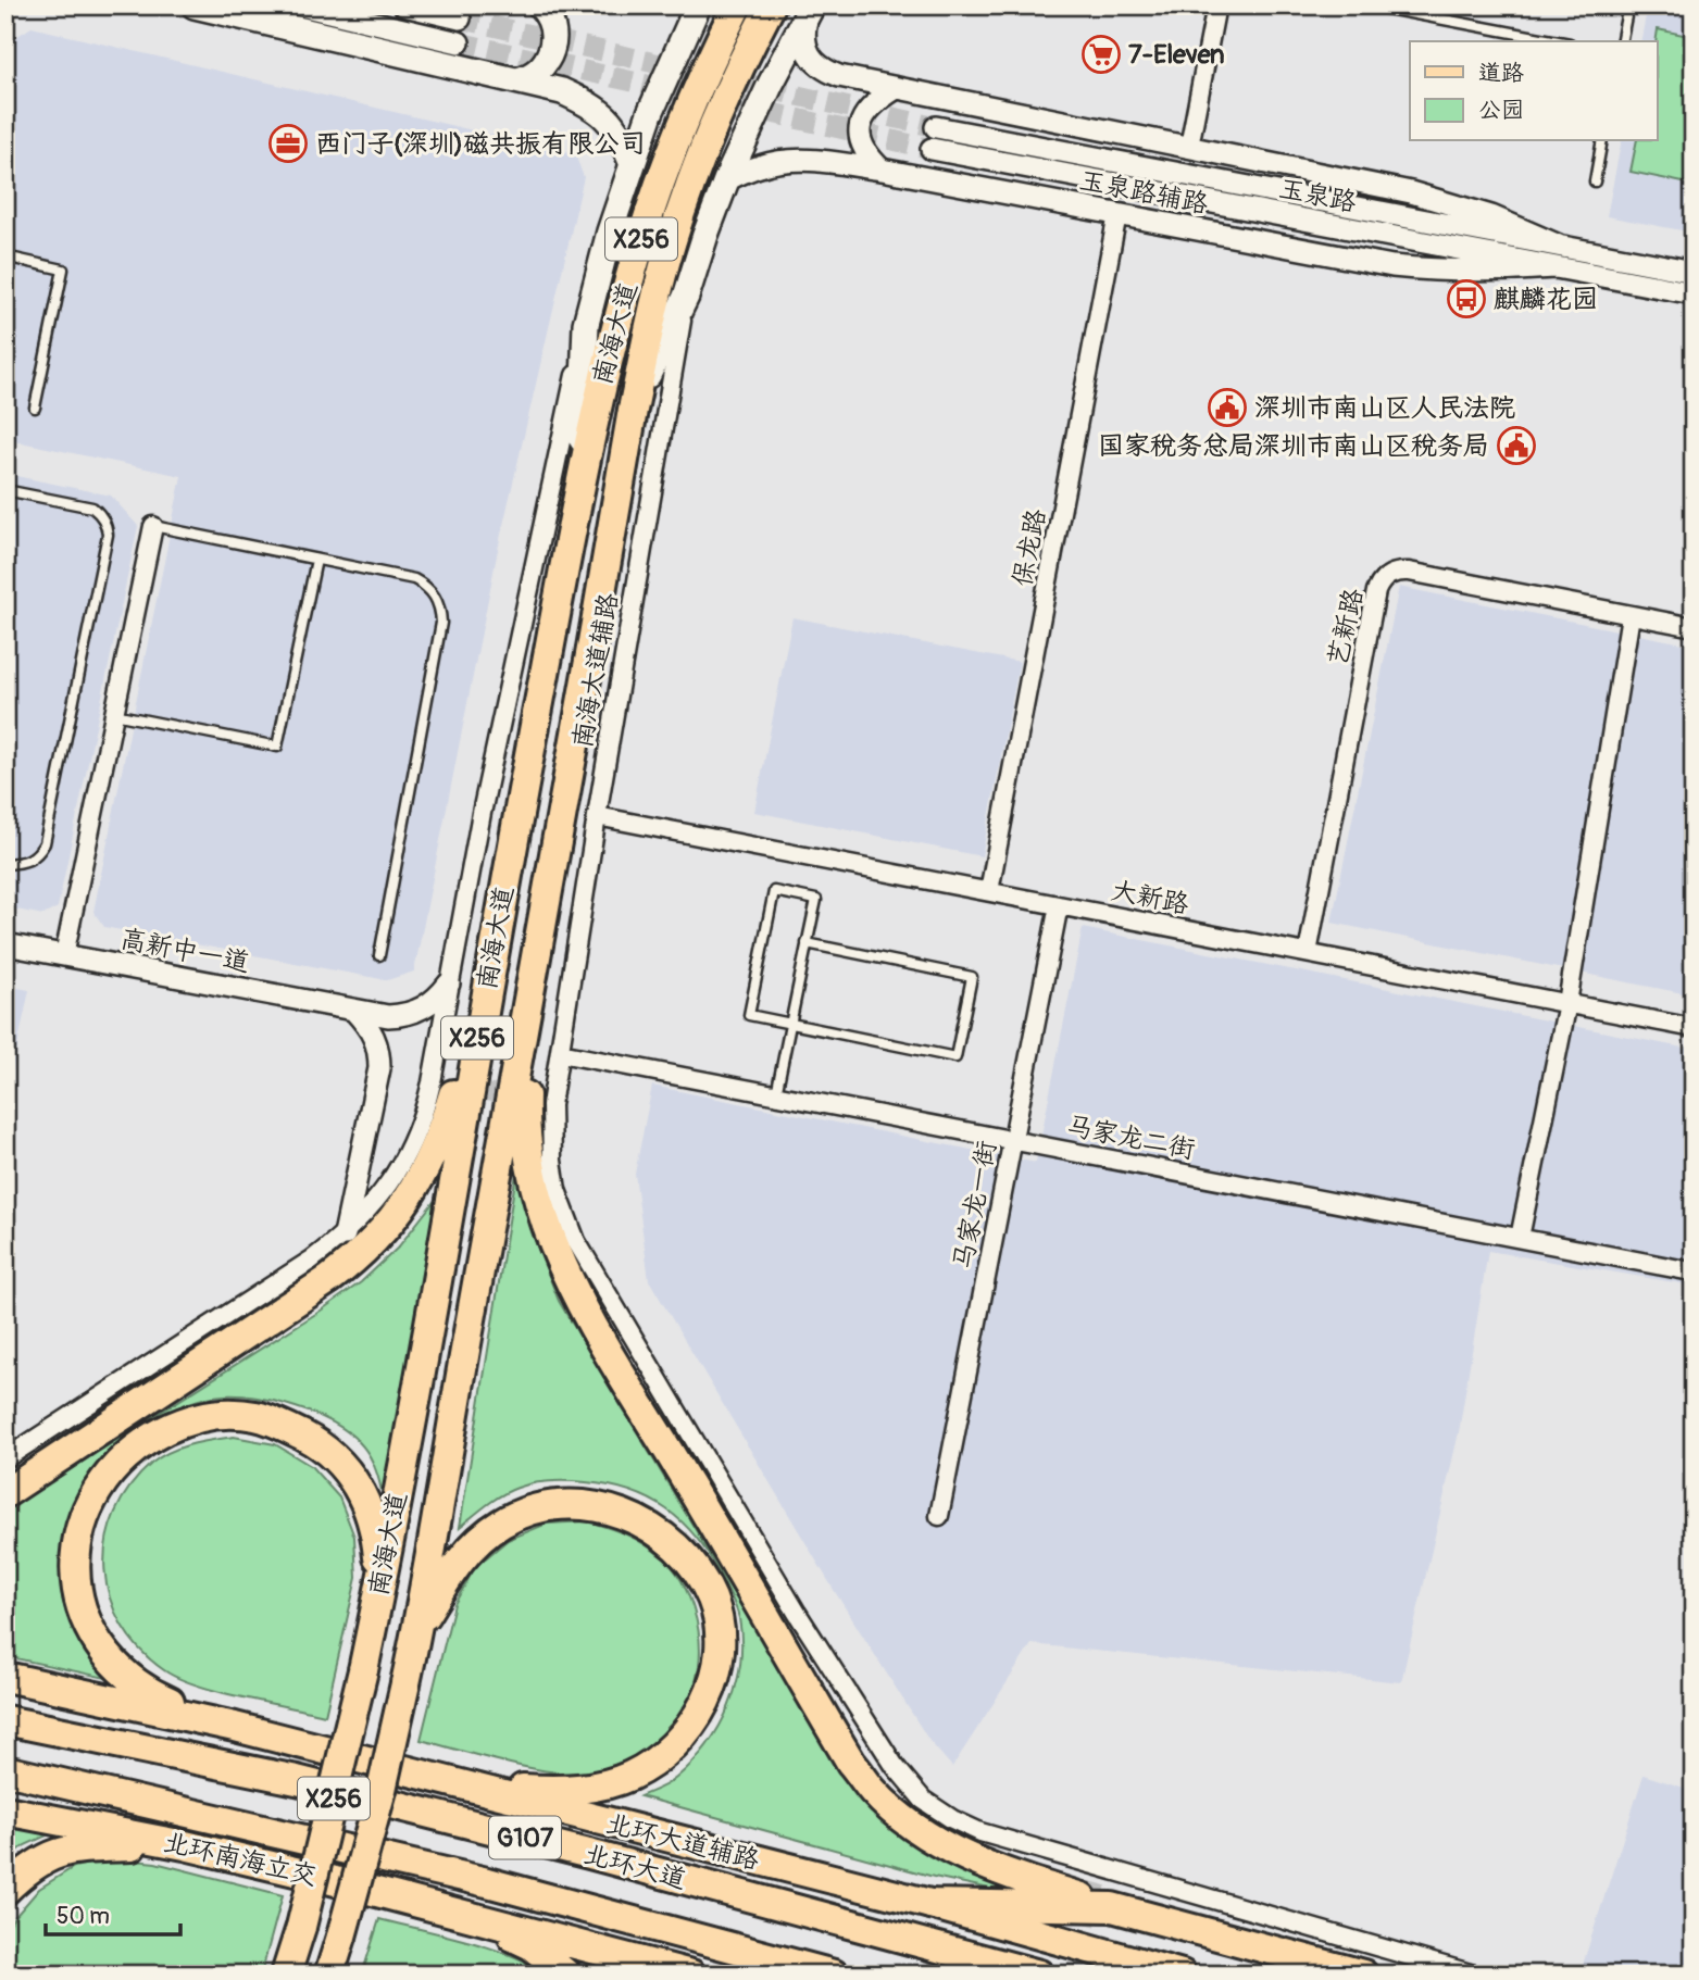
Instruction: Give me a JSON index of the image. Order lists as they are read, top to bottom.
{
  "streets": {
    "main road": [
      "X256",
      "南海大道",
      "G107",
      "北环大道辅路",
      "北环南海立交",
      "北环大道"
    ],
    "street": [
      "玉泉路辅路",
      "玉泉路",
      "保龙路",
      "艺新路",
      "南海大道辅路",
      "大新路",
      "高新中一道",
      "马家龙二街",
      "马家龙一街"
    ]
  },
  "crossings": [
    ["玉泉路辅路", "玉泉路"],
    ["玉泉路辅路", "保龙路"],
    ["保龙路", "大新路"],
    ["艺新路", "大新路"],
    ["南海大道辅路", "大新路"],
    ["南海大道辅路", "马家龙二街"],
    ["南海大道辅路", "北环大道辅路"],
    ["大新路", "马家龙一街"],
    ["马家龙二街", "马家龙一街"]
  ],
  "places": {
    "supermarket": ["7-Eleven"],
    "office": ["西门子(深圳)磁共振有限公司"],
    "bus stop": ["麒麟花园"],
    "public building": ["深圳市南山区人民法院", "国家税务总局深圳市南山区税务局"]
  },
  "legend": ["道路", "公园"],
  "scale_bar": "50 m"
}
